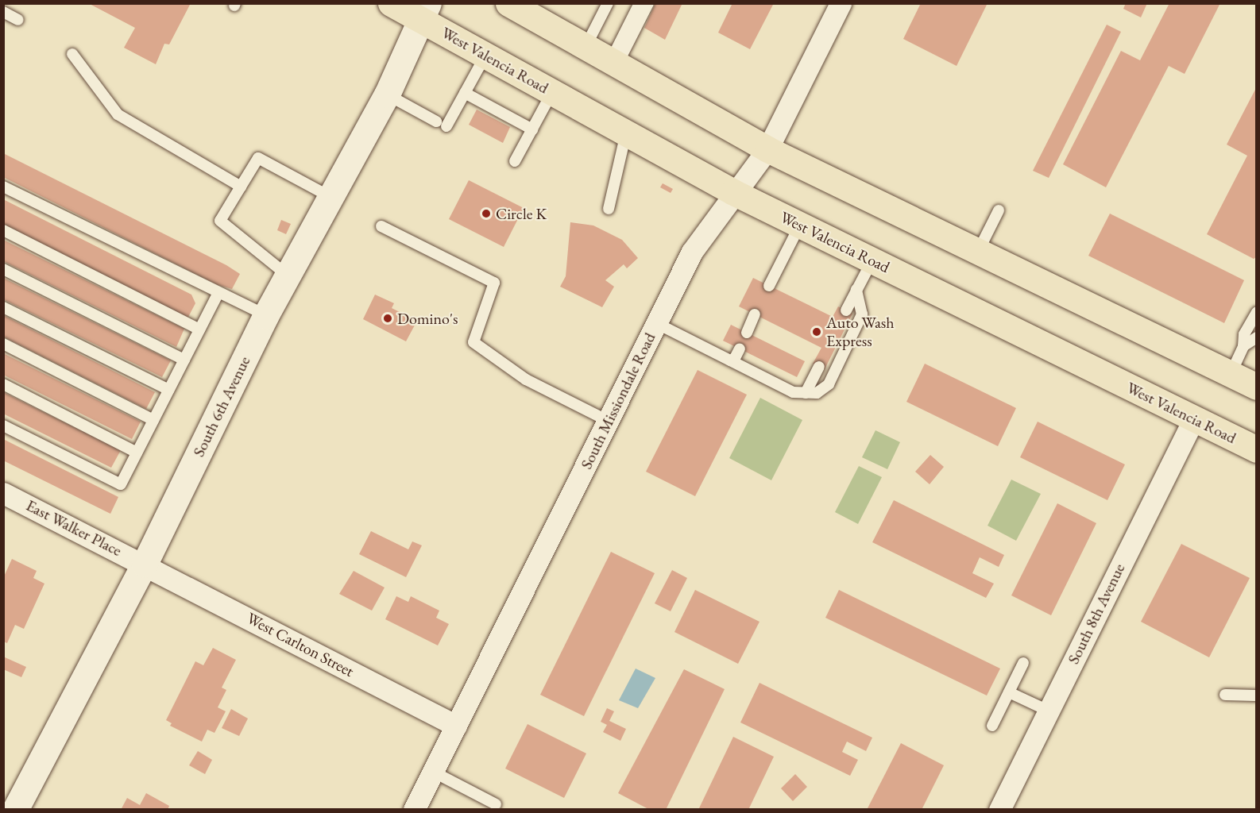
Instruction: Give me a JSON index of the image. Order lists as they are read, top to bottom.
{
  "streets": {
    "main road": ["West Valencia Road"],
    "street": [
      "South Missiondale Road",
      "South 6th Avenue",
      "East Walker Place",
      "South 8th Avenue",
      "West Carlton Street"
    ]
  },
  "crossings": [
    ["West Valencia Road", "South Missiondale Road"],
    ["West Valencia Road", "South 6th Avenue"],
    ["West Valencia Road", "South 8th Avenue"],
    ["South Missiondale Road", "West Carlton Street"],
    ["South 6th Avenue", "East Walker Place"],
    ["South 6th Avenue", "West Carlton Street"],
    ["East Walker Place", "West Carlton Street"]
  ],
  "places": ["Circle K", "Domino's", "Auto Wash Express"]
}
